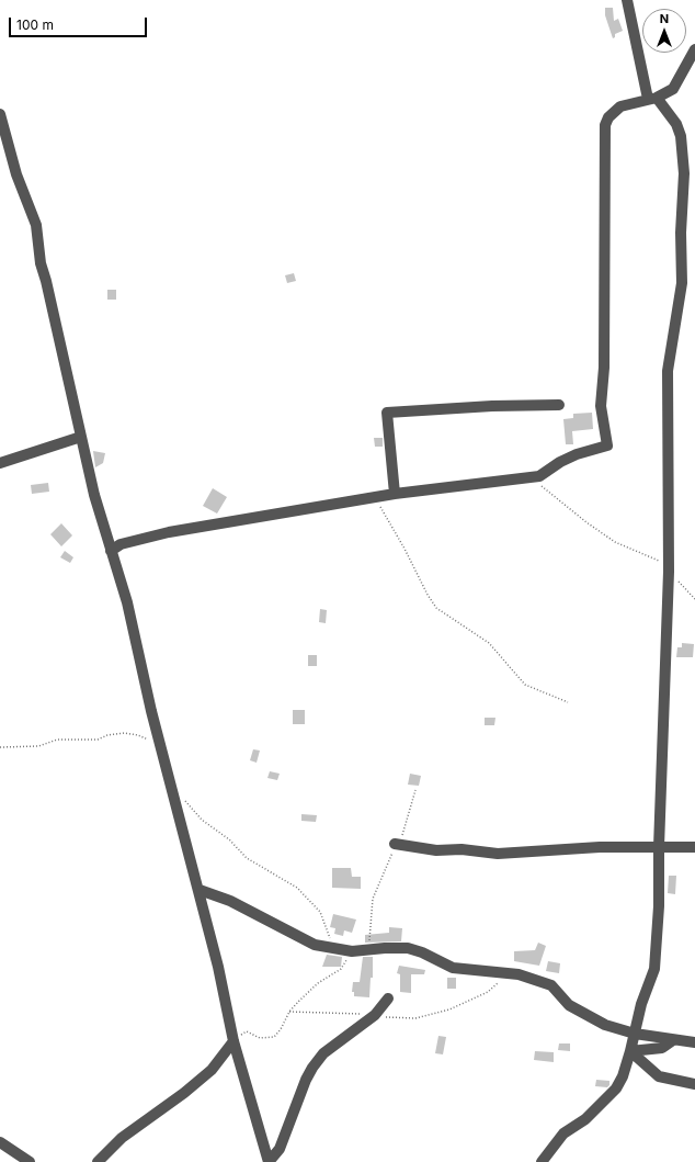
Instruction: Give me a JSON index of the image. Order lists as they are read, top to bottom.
{
  "scale_bar": "100 m",
  "north": "top"
}
